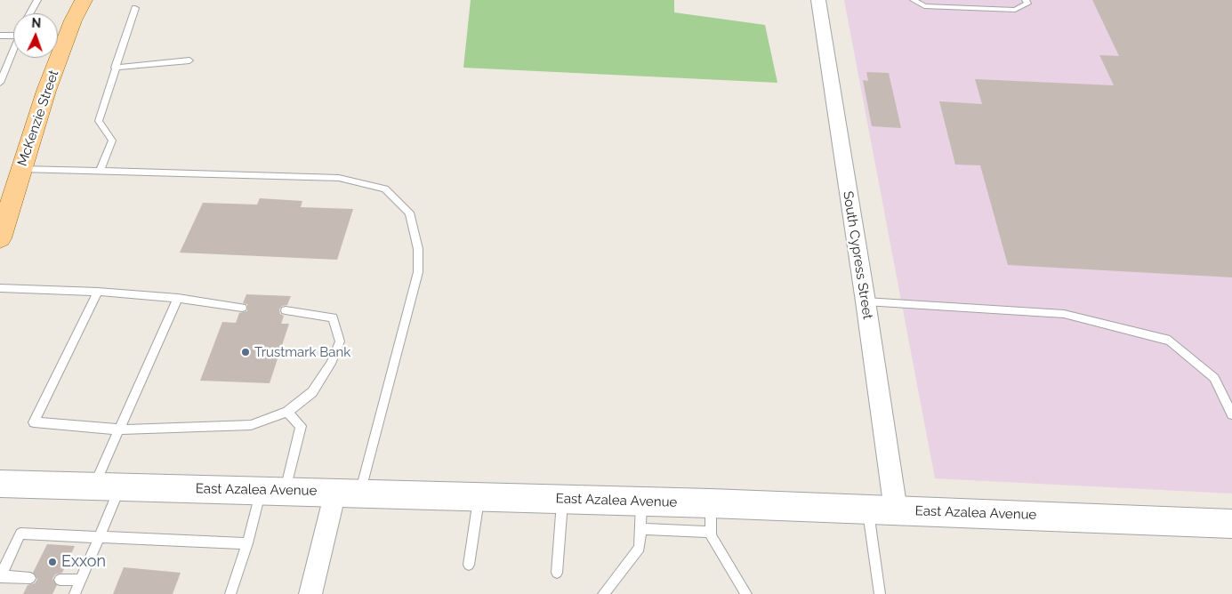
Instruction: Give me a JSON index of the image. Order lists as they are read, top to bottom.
{
  "streets": {
    "main road": ["McKenzie Street"],
    "street": ["South Cypress Street", "East Azalea Avenue"]
  },
  "crossings": [
    ["South Cypress Street", "East Azalea Avenue"]
  ],
  "places": ["Trustmark Bank", "Exxon"],
  "north": "top"
}
